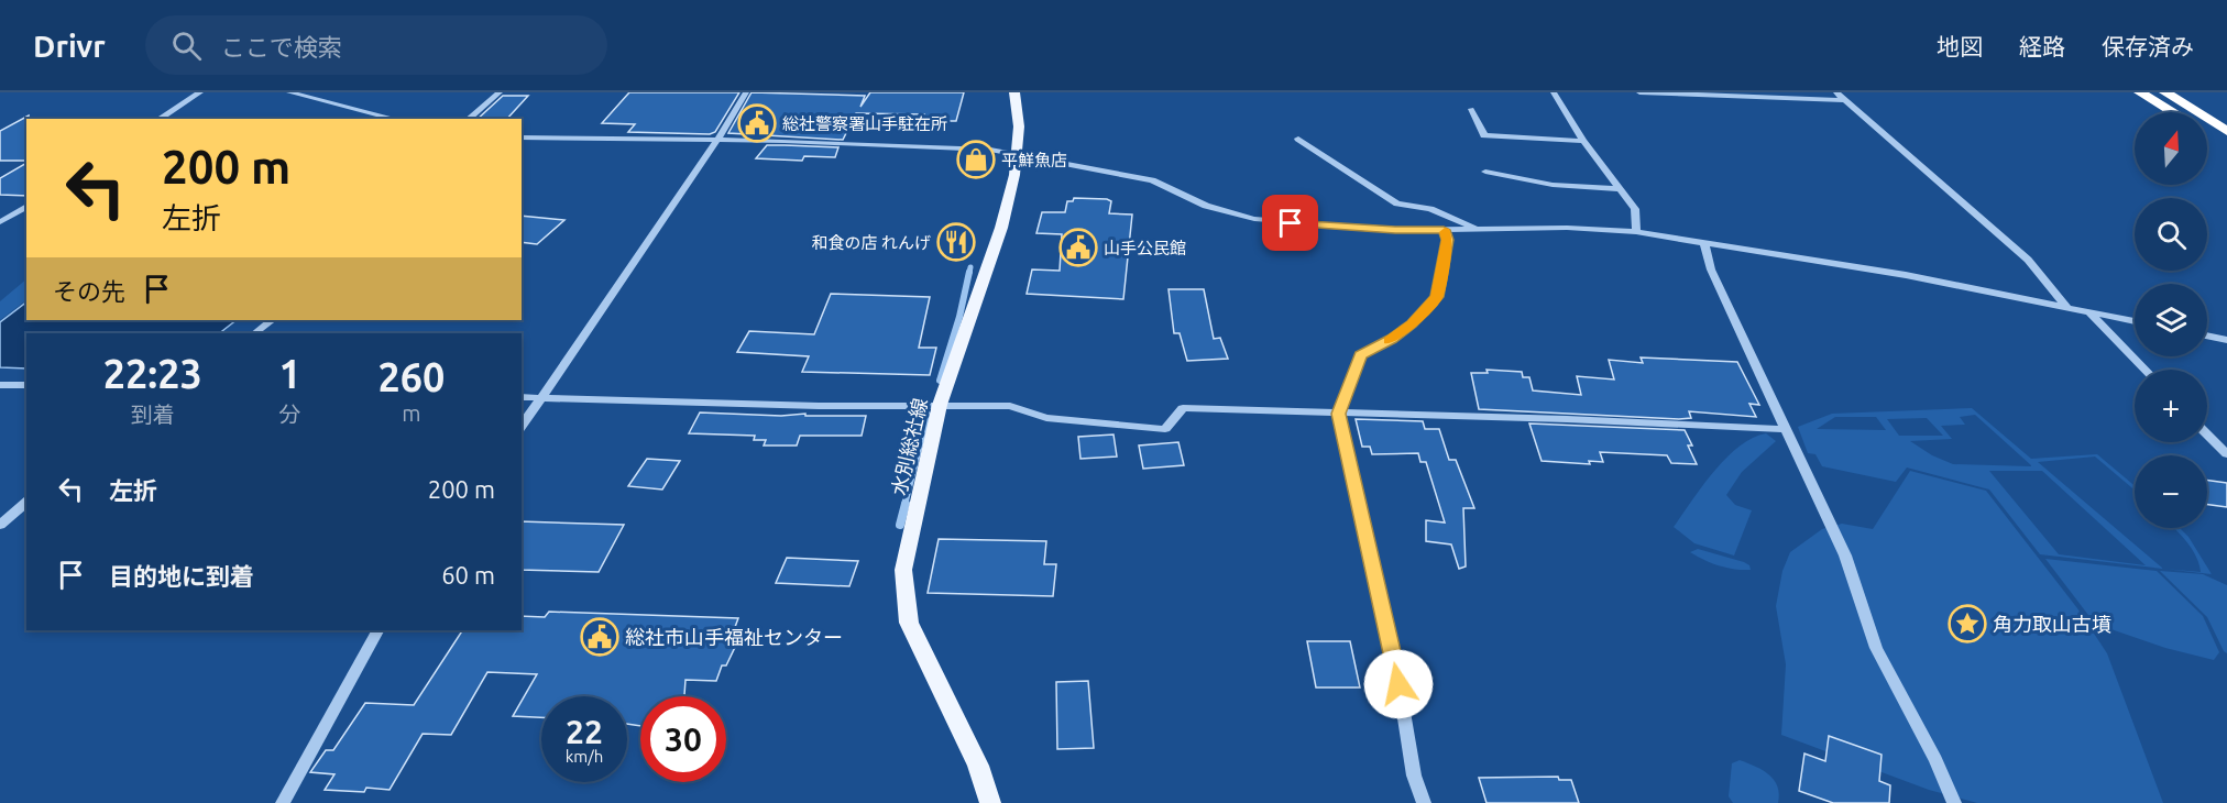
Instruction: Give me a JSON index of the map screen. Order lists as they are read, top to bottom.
{
  "streets": {
    "main road": ["水別総社線"]
  },
  "places": {
    "public building": ["総社警察署山手駐在所", "山手公民館", "総社市山手福祉センター"],
    "shop": ["平鮮魚店"],
    "restaurant": ["和食の店 れんげ"],
    "place": ["角力取山古墳"]
  },
  "north": "top",
  "page": {
    "header": "Drivr",
    "search": "ここで検索",
    "nav": ["地図", "経路", "保存済み"],
    "map_buttons": ["+", "−"],
    "turn": ["200 m", "左折"],
    "then": "その先",
    "eta": [
      "22:23",
      "到着",
      "1",
      "分",
      "260",
      "m"
    ],
    "list": [
      {
        "name": "左折",
        "value": "200 m"
      },
      {
        "name": "目的地に到着",
        "value": "60 m"
      }
    ],
    "speed": "22 km/h",
    "limit": "30"
  }
}
